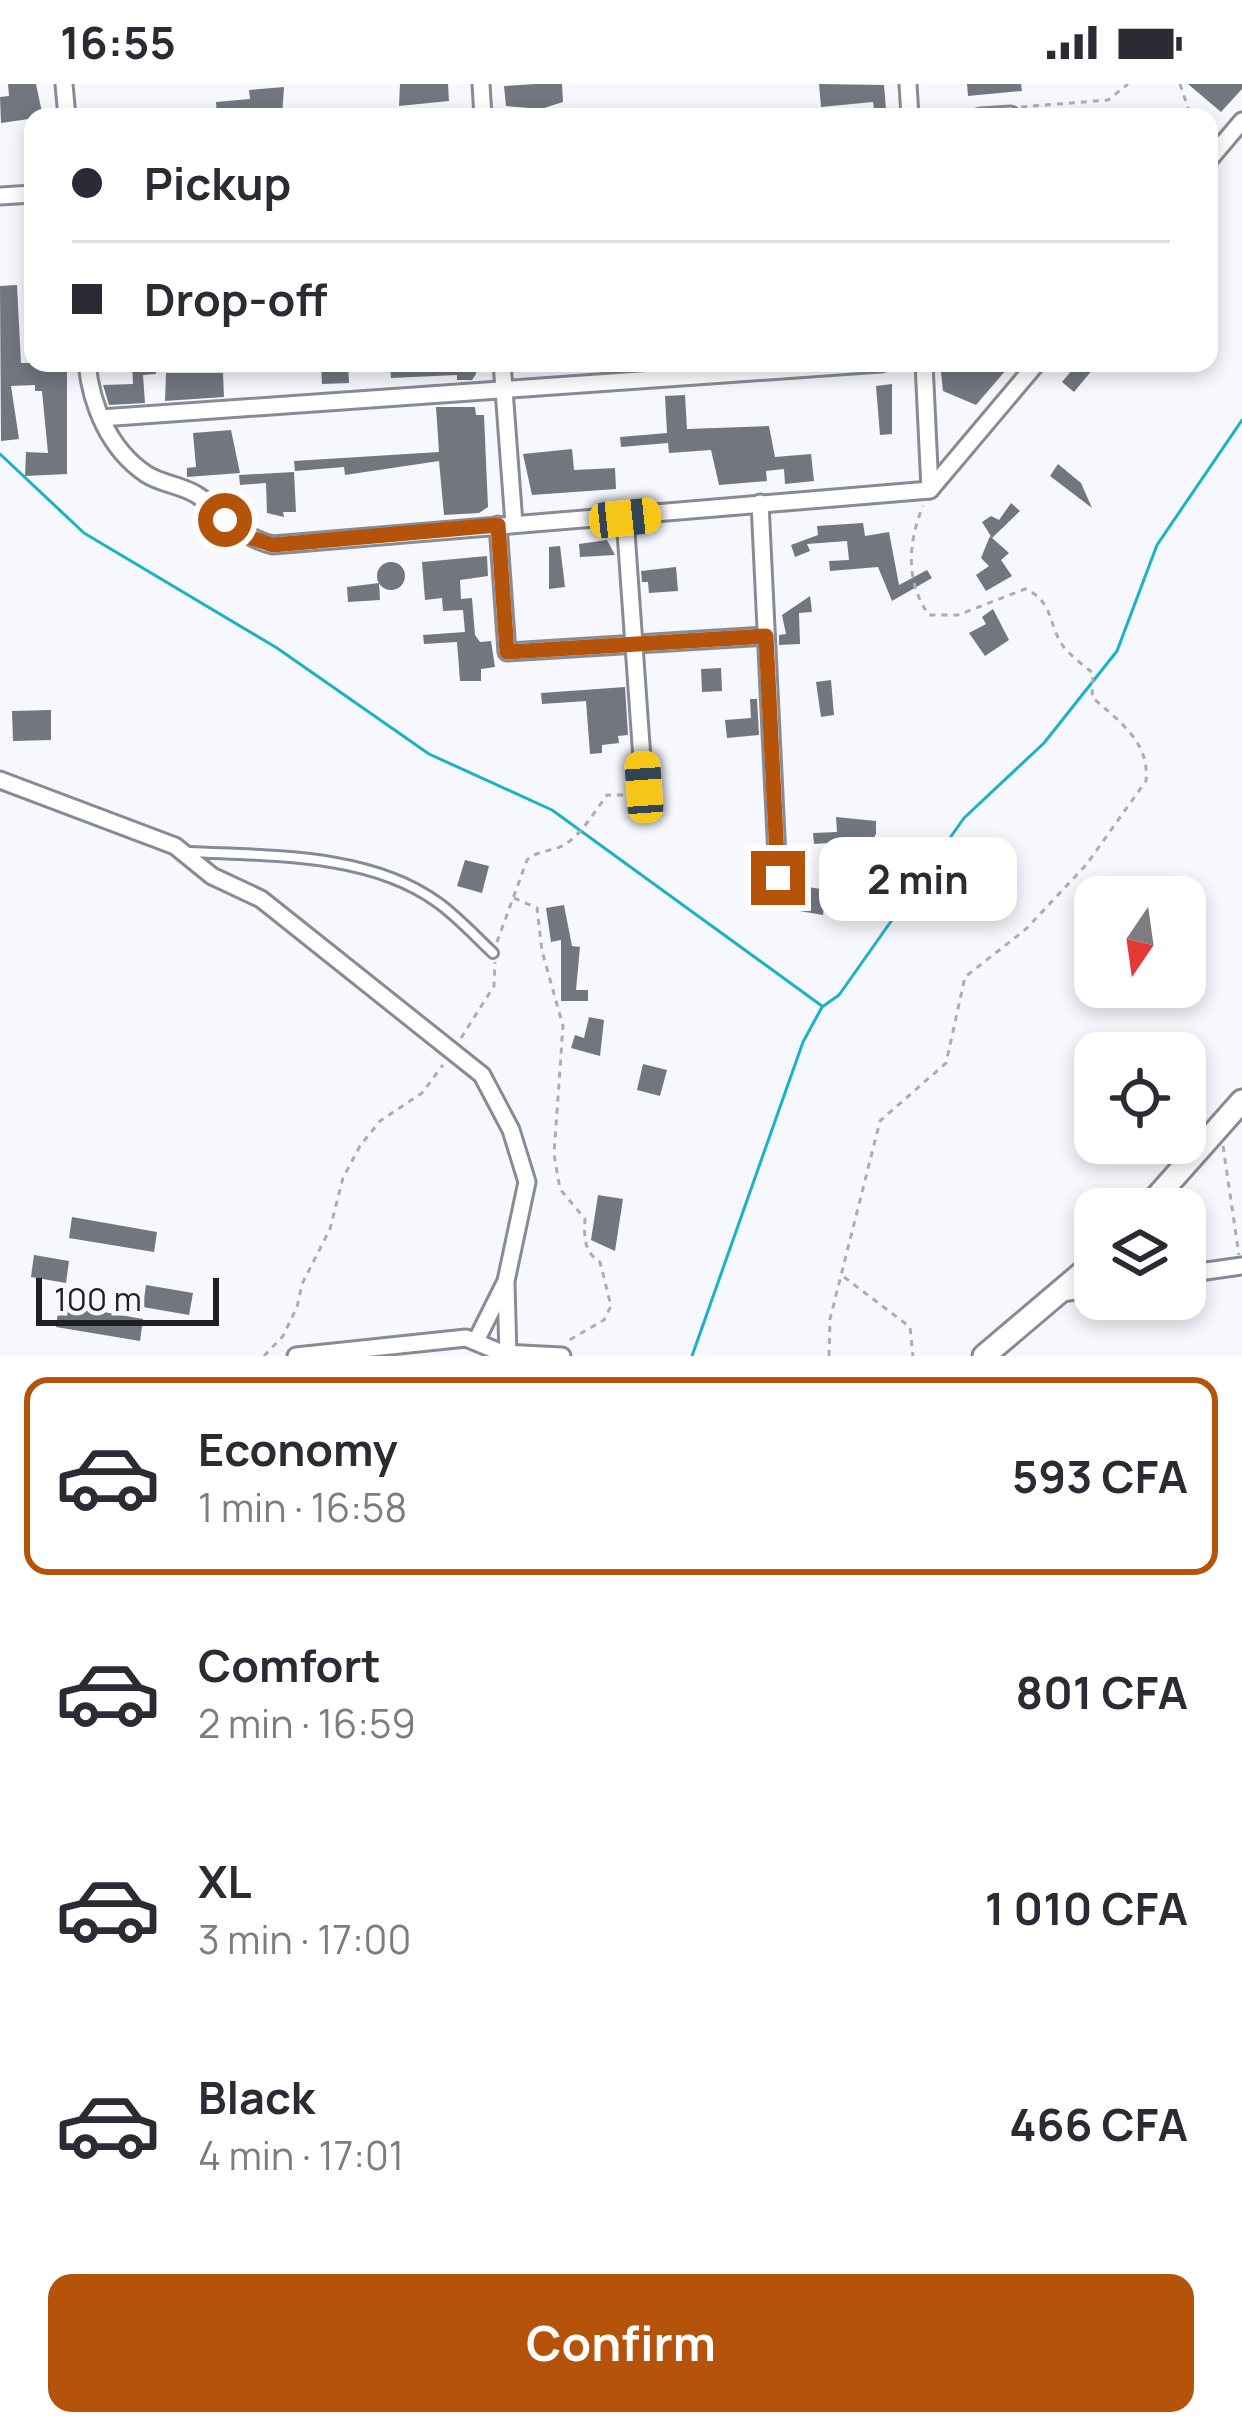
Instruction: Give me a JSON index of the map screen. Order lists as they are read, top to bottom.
{
  "scale_bar": "100 m",
  "north": "bottom",
  "page": {
    "status": "16:55",
    "banner": ["Pickup", "Drop-off"],
    "bubble": "2 min",
    "scale": "100 m",
    "list": [
      {
        "name": "Economy",
        "note": "1 min · 16:58",
        "value": "593 CFA"
      },
      {
        "name": "Comfort",
        "note": "2 min · 16:59",
        "value": "801 CFA"
      },
      {
        "name": "XL",
        "note": "3 min · 17:00",
        "value": "1 010 CFA"
      },
      {
        "name": "Black",
        "note": "4 min · 17:01",
        "value": "466 CFA"
      }
    ],
    "buttons": "Confirm"
  }
}
